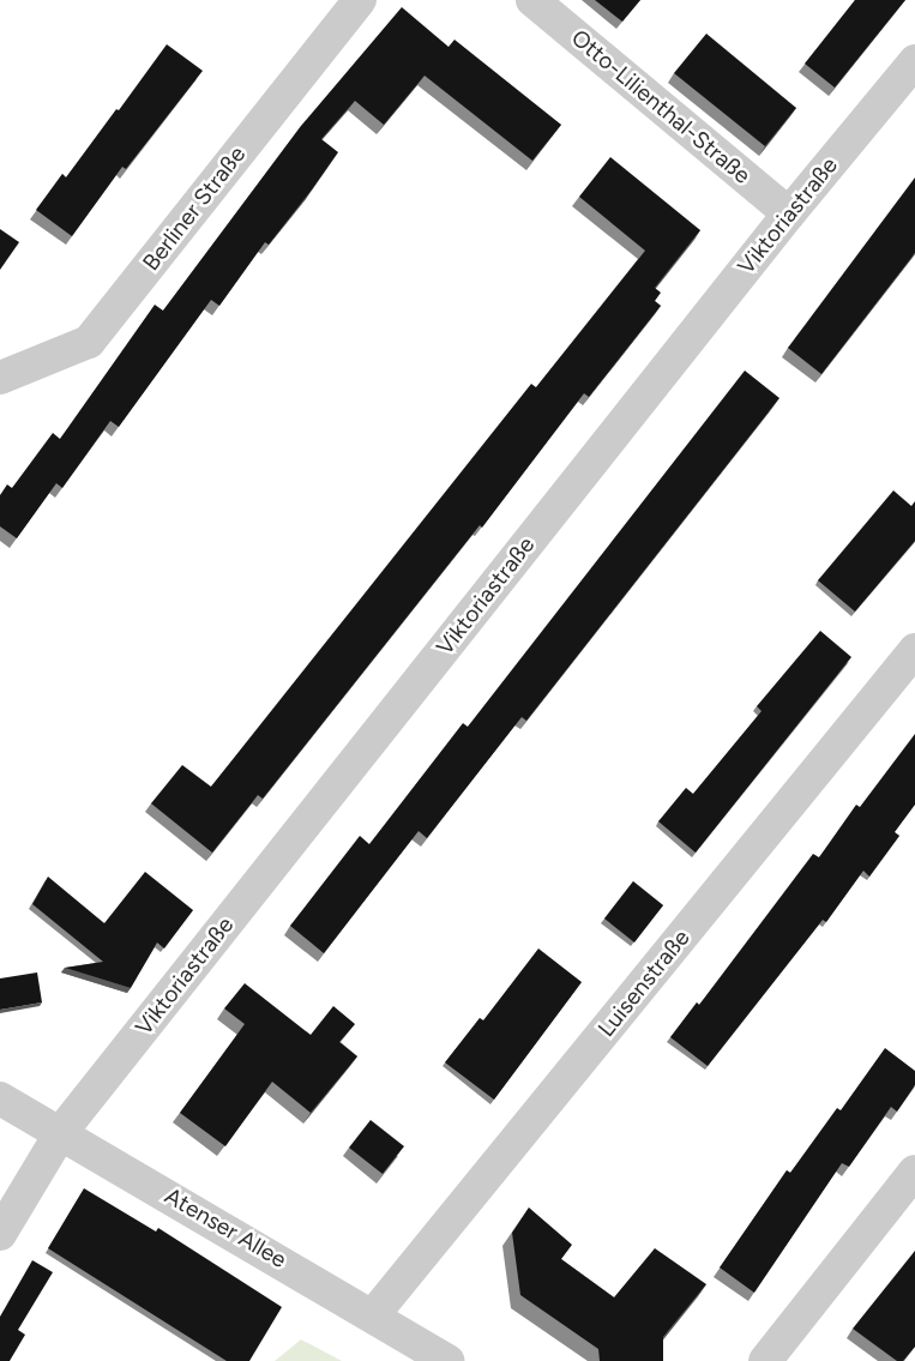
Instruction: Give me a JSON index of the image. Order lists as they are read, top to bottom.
{
  "streets": {
    "street": [
      "Otto-Lilienthal-Straße",
      "Berliner Straße",
      "Viktoriastraße",
      "Luisenstraße",
      "Atenser Allee"
    ]
  },
  "crossings": [
    ["Otto-Lilienthal-Straße", "Viktoriastraße"],
    ["Viktoriastraße", "Atenser Allee"],
    ["Luisenstraße", "Atenser Allee"]
  ]
}
